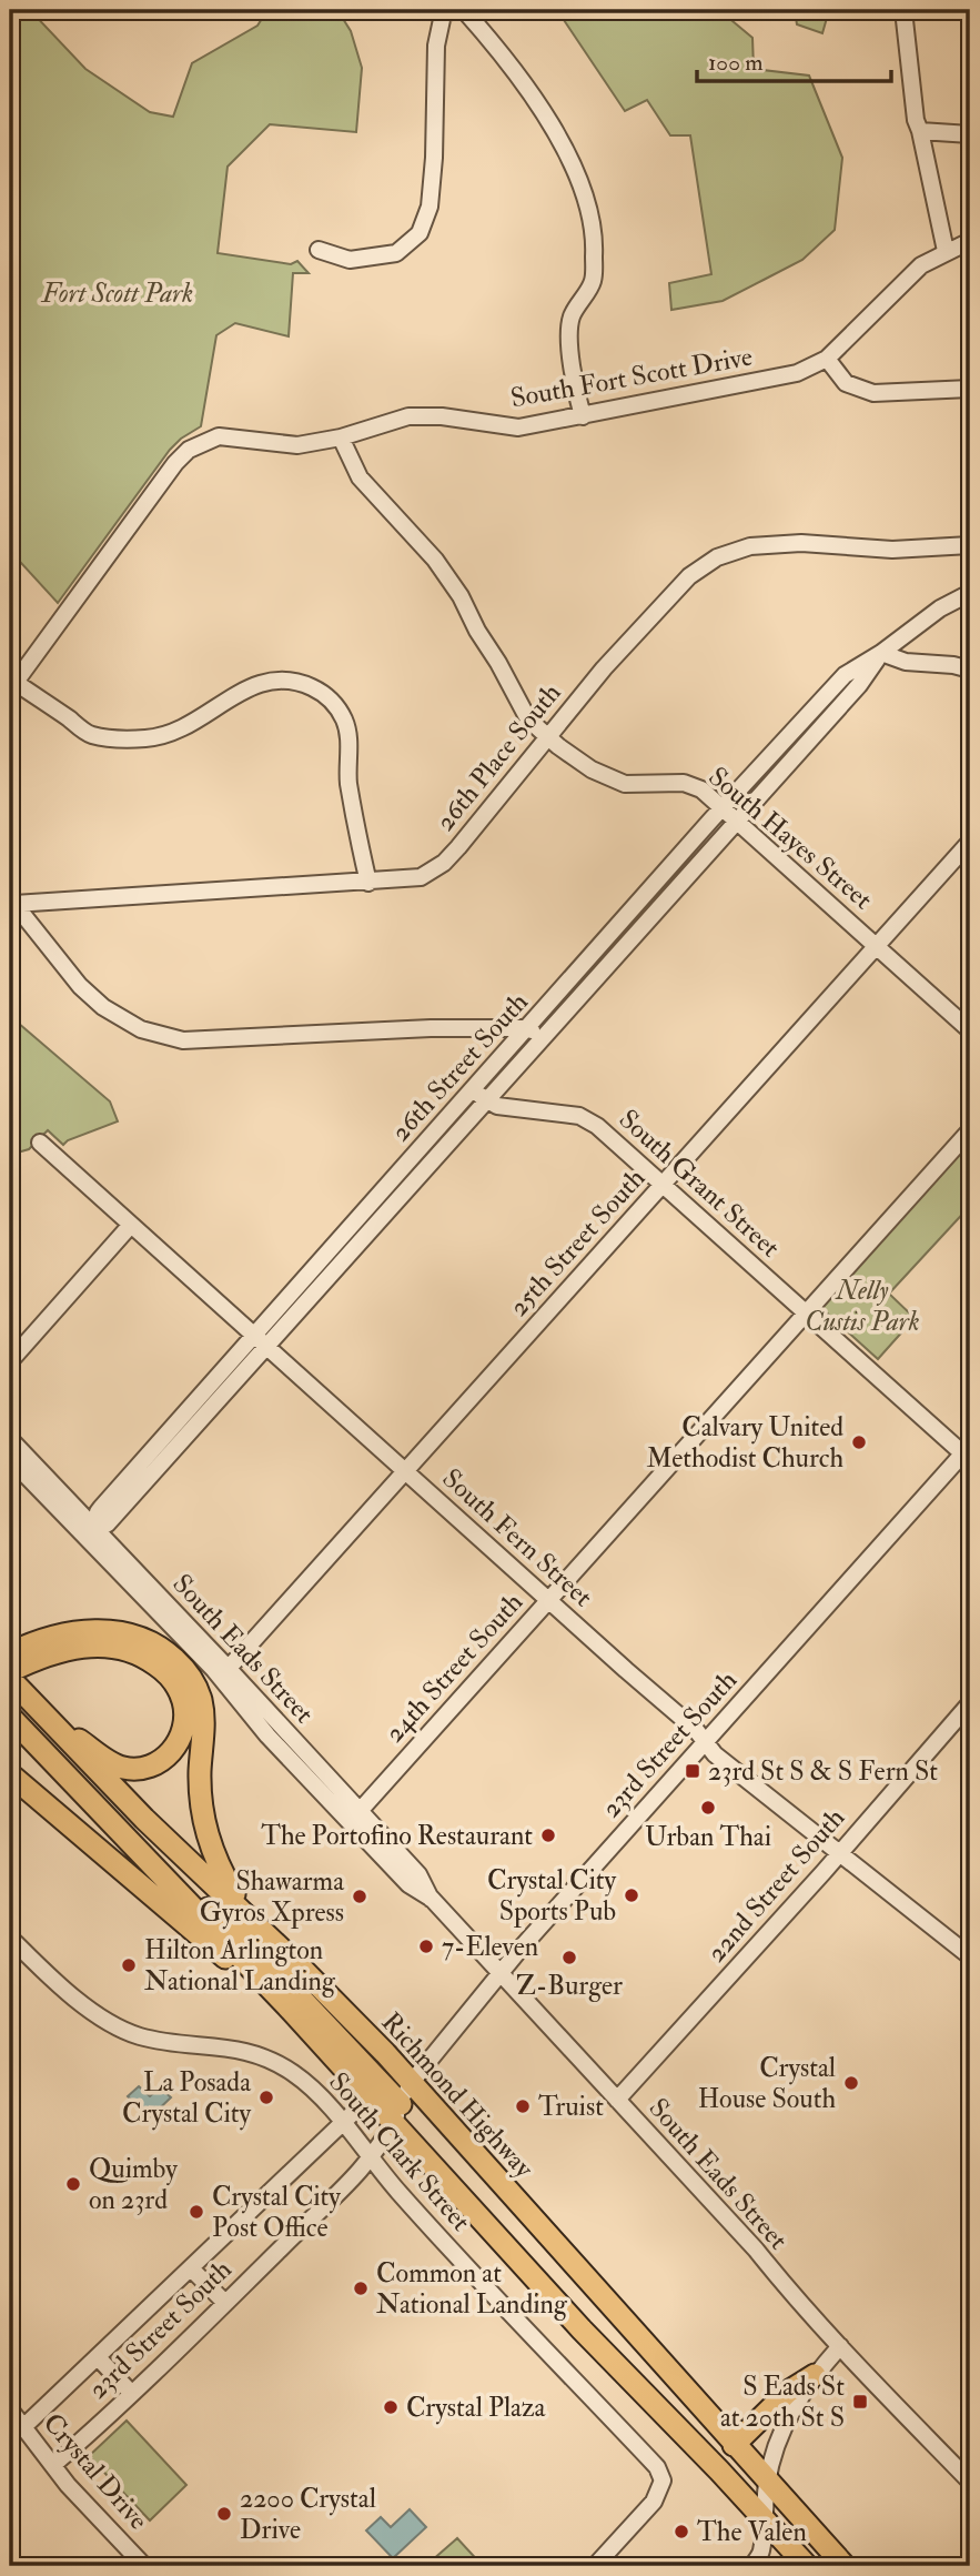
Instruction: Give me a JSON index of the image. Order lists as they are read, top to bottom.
{
  "streets": {
    "highway": ["Richmond Highway"],
    "street": [
      "South Fort Scott Drive",
      "26th Place South",
      "South Hayes Street",
      "26th Street South",
      "South Grant Street",
      "25th Street South",
      "South Fern Street",
      "South Eads Street",
      "24th Street South",
      "23rd Street South",
      "22nd Street South",
      "South Clark Street",
      "Crystal Drive"
    ]
  },
  "crossings": [
    ["South Fort Scott Drive", "South Hayes Street"],
    ["26th Place South", "South Hayes Street"],
    ["South Hayes Street", "26th Street South"],
    ["South Hayes Street", "25th Street South"],
    ["26th Street South", "South Grant Street"],
    ["26th Street South", "South Fern Street"],
    ["26th Street South", "South Eads Street"],
    ["South Grant Street", "25th Street South"],
    ["South Grant Street", "24th Street South"],
    ["South Grant Street", "23rd Street South"],
    ["25th Street South", "South Fern Street"],
    ["25th Street South", "South Eads Street"],
    ["South Fern Street", "24th Street South"],
    ["South Fern Street", "23rd Street South"],
    ["South Fern Street", "22nd Street South"],
    ["South Eads Street", "24th Street South"],
    ["South Eads Street", "23rd Street South"],
    ["South Eads Street", "22nd Street South"],
    ["23rd Street South", "Richmond Highway"],
    ["23rd Street South", "South Clark Street"],
    ["23rd Street South", "Crystal Drive"]
  ],
  "parks": ["Fort Scott Park", "Nelly Custis Park"],
  "places": {
    "other": [
      "Calvary United Methodist Church",
      "Urban Thai",
      "The Portofino Restaurant",
      "Crystal City Sports Pub",
      "Shawarma Gyros Xpress",
      "7-Eleven",
      "Z-Burger",
      "Hilton Arlington National Landing",
      "Crystal House South",
      "La Posada Crystal City",
      "Truist",
      "Quimby on 23rd",
      "Crystal City Post Office",
      "Common at National Landing",
      "Crystal Plaza",
      "2200 Crystal Drive",
      "The Valen"
    ],
    "transit": ["23rd St S & S Fern St", "S Eads St at 20th St S"]
  },
  "scale_bar": "100 m"
}
